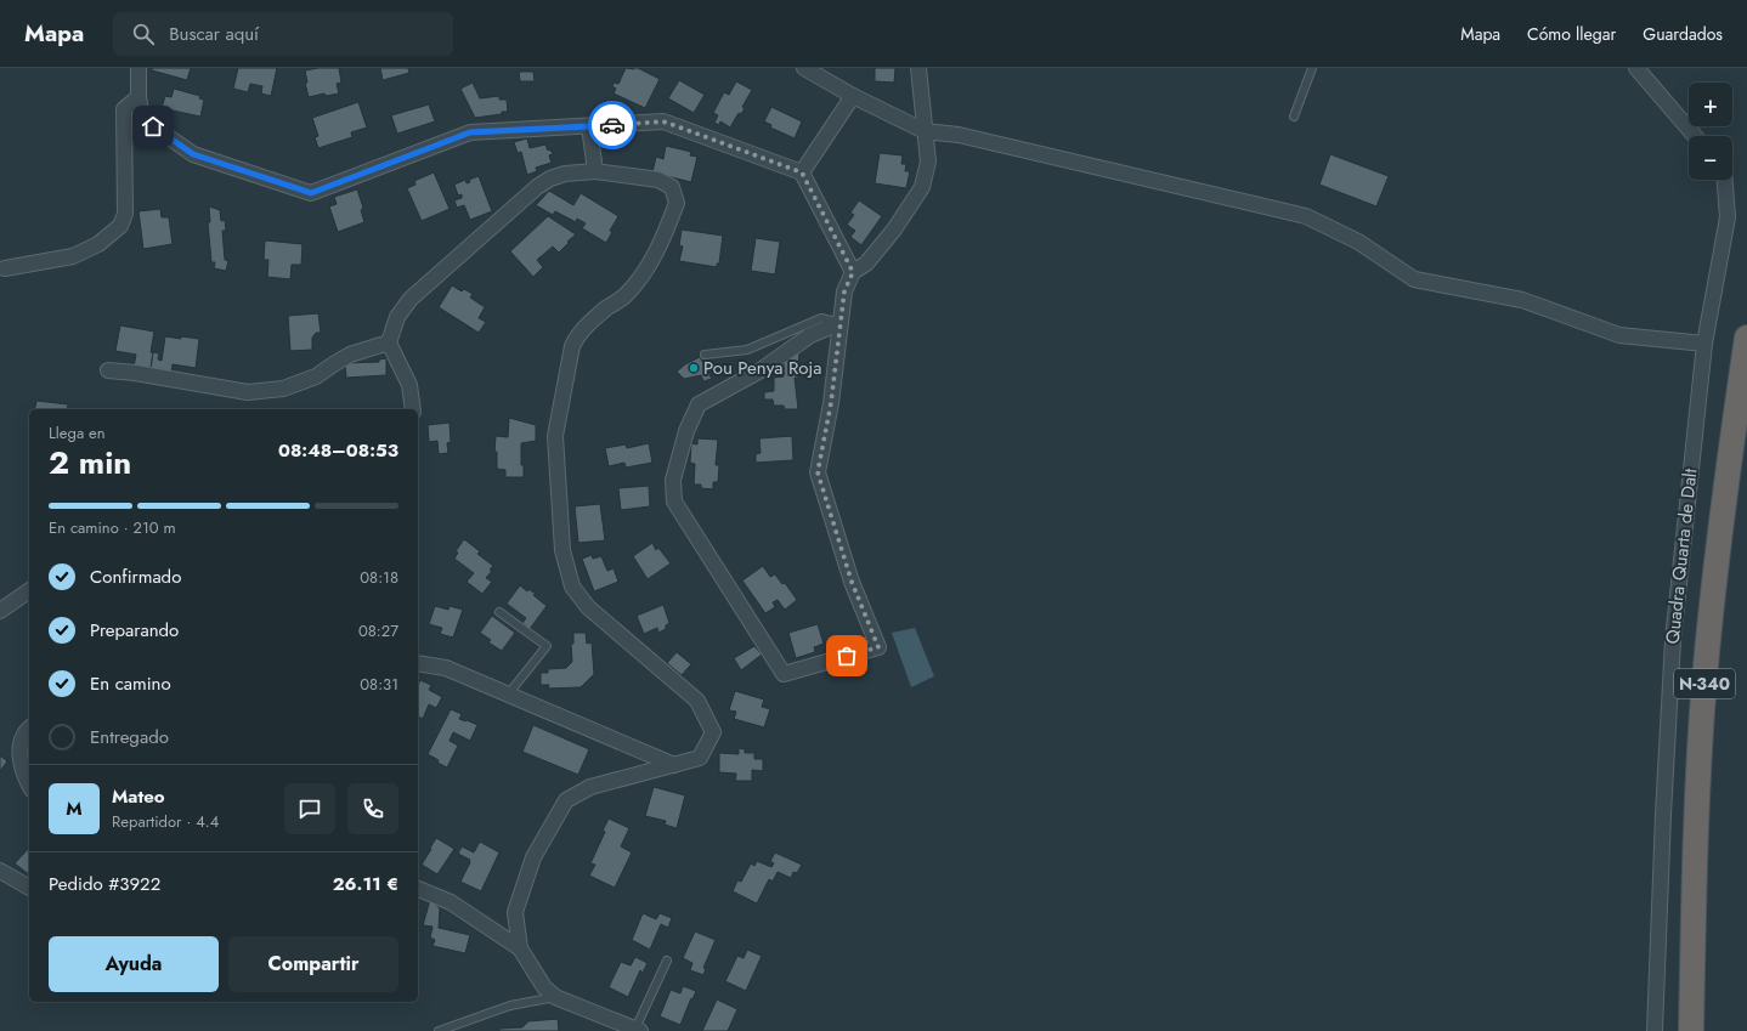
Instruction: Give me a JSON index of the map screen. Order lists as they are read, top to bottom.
{
  "streets": {
    "highway": ["N-340"],
    "street": ["Quadra Quarta de Dalt"]
  },
  "places": ["Pou Penya Roja"],
  "page": {
    "header": "Mapa",
    "search": "Buscar aquí",
    "nav": ["Mapa", "Cómo llegar", "Guardados"],
    "map_buttons": ["+", "−"],
    "heading": ["2 min", "Llega en", "08:48–08:53"],
    "panel": [
      "Mateo",
      "Repartidor · 4.4",
      "Pedido #3922",
      "26.11 €"
    ],
    "bar": "En camino · 210 m",
    "list": [
      ["Confirmado", "08:18"],
      ["Preparando", "08:27"],
      ["En camino", "08:31"],
      "Entregado"
    ],
    "round": "M",
    "buttons": ["Ayuda", "Compartir"]
  }
}
